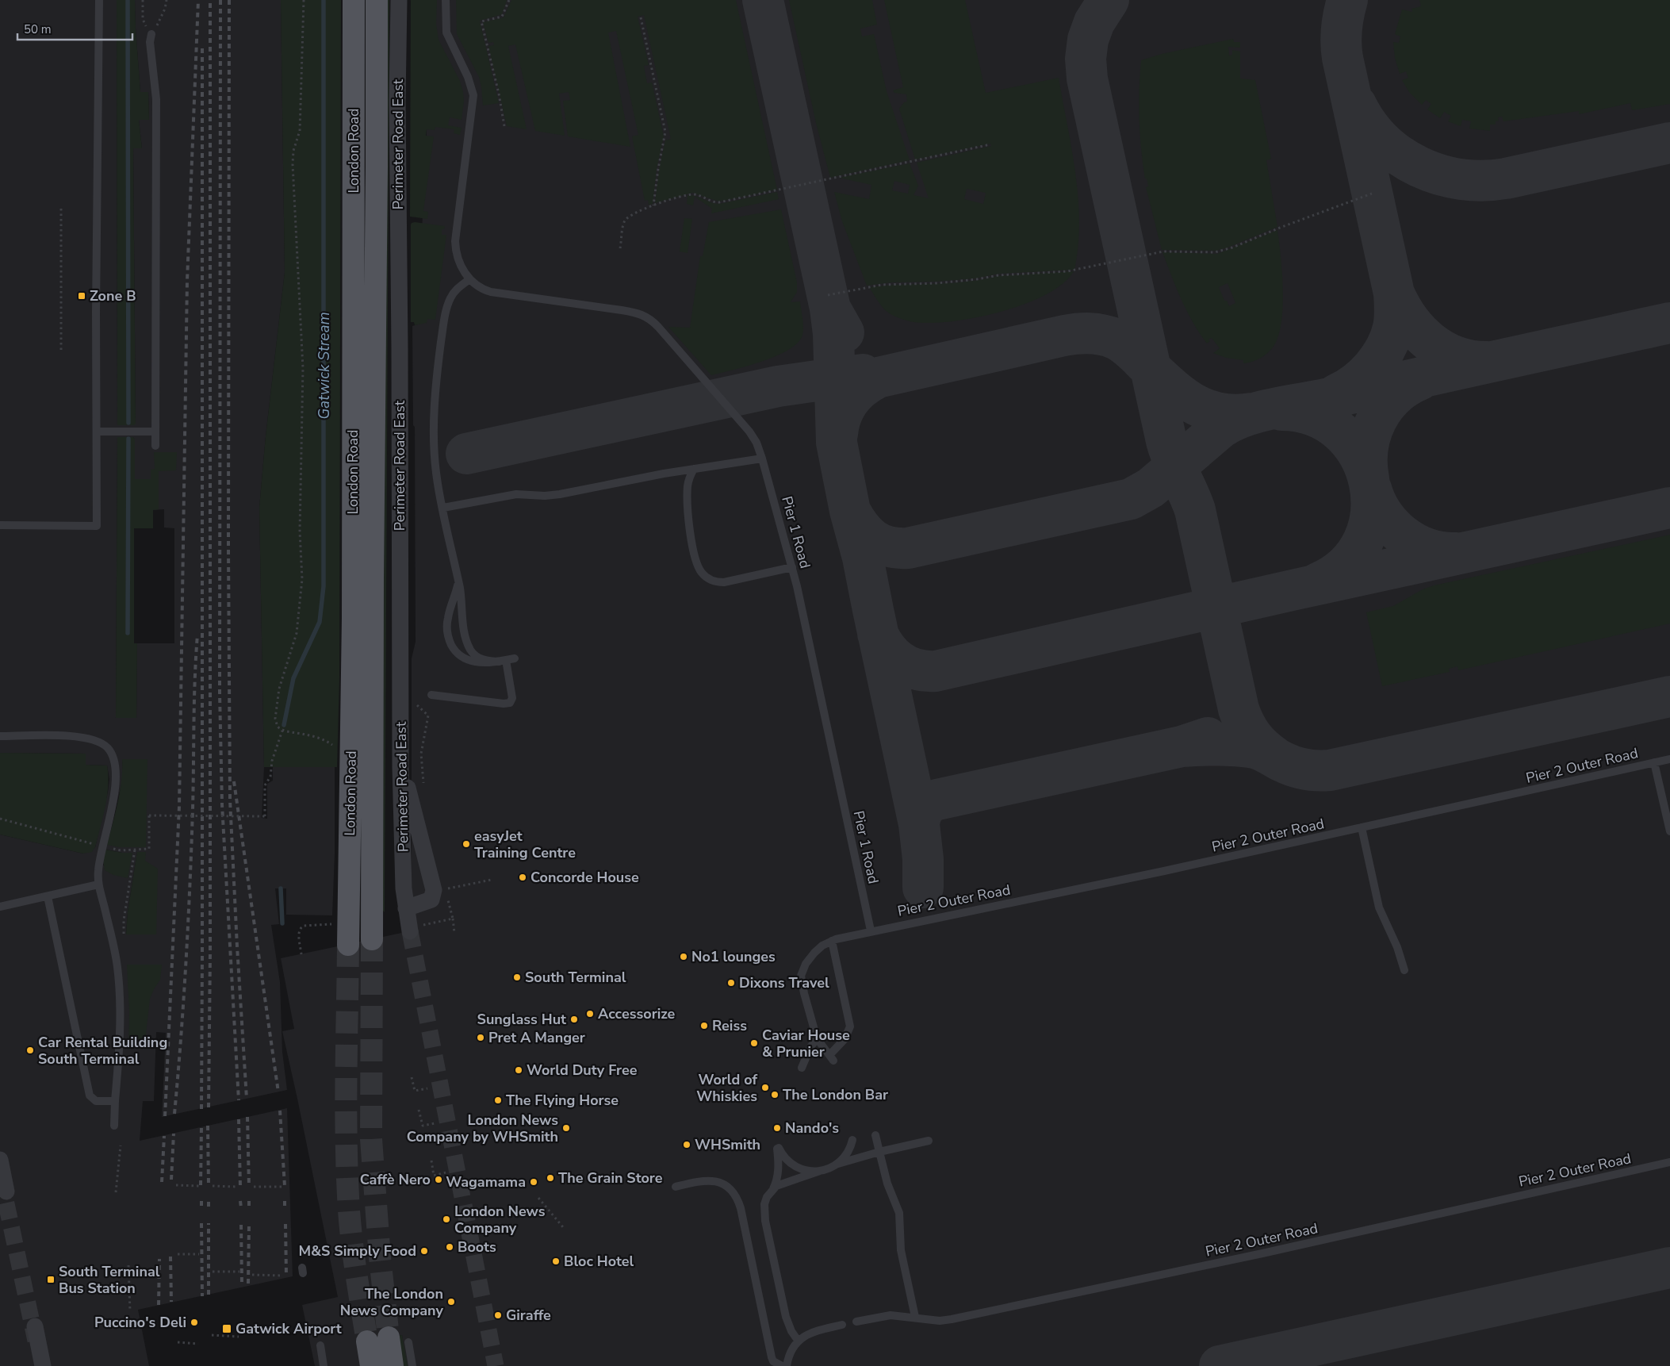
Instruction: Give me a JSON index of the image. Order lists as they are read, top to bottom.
{
  "streets": {
    "main road": ["London Road"],
    "street": ["Perimeter Road East"],
    "lane": ["Pier 1 Road", "Pier 2 Outer Road"]
  },
  "crossings": [
    ["Pier 1 Road", "Pier 2 Outer Road"]
  ],
  "water": ["Gatwick Stream"],
  "places": {
    "transit": ["Zone B", "South Terminal Bus Station", "Gatwick Airport"],
    "other": [
      "easyJet Training Centre",
      "Concorde House",
      "No1 lounges",
      "South Terminal",
      "Dixons Travel",
      "Accessorize",
      "Sunglass Hut",
      "Reiss",
      "Pret A Manger",
      "Caviar House & Prunier",
      "Car Rental Building South Terminal",
      "World Duty Free",
      "World of Whiskies",
      "The London Bar",
      "The Flying Horse",
      "London News Company by WHSmith",
      "Nando's",
      "WHSmith",
      "The Grain Store",
      "Caffè Nero",
      "Wagamama",
      "London News Company",
      "Boots",
      "M&S Simply Food",
      "Bloc Hotel",
      "The London News Company",
      "Giraffe",
      "Puccino's Deli"
    ]
  },
  "scale_bar": "50 m"
}
